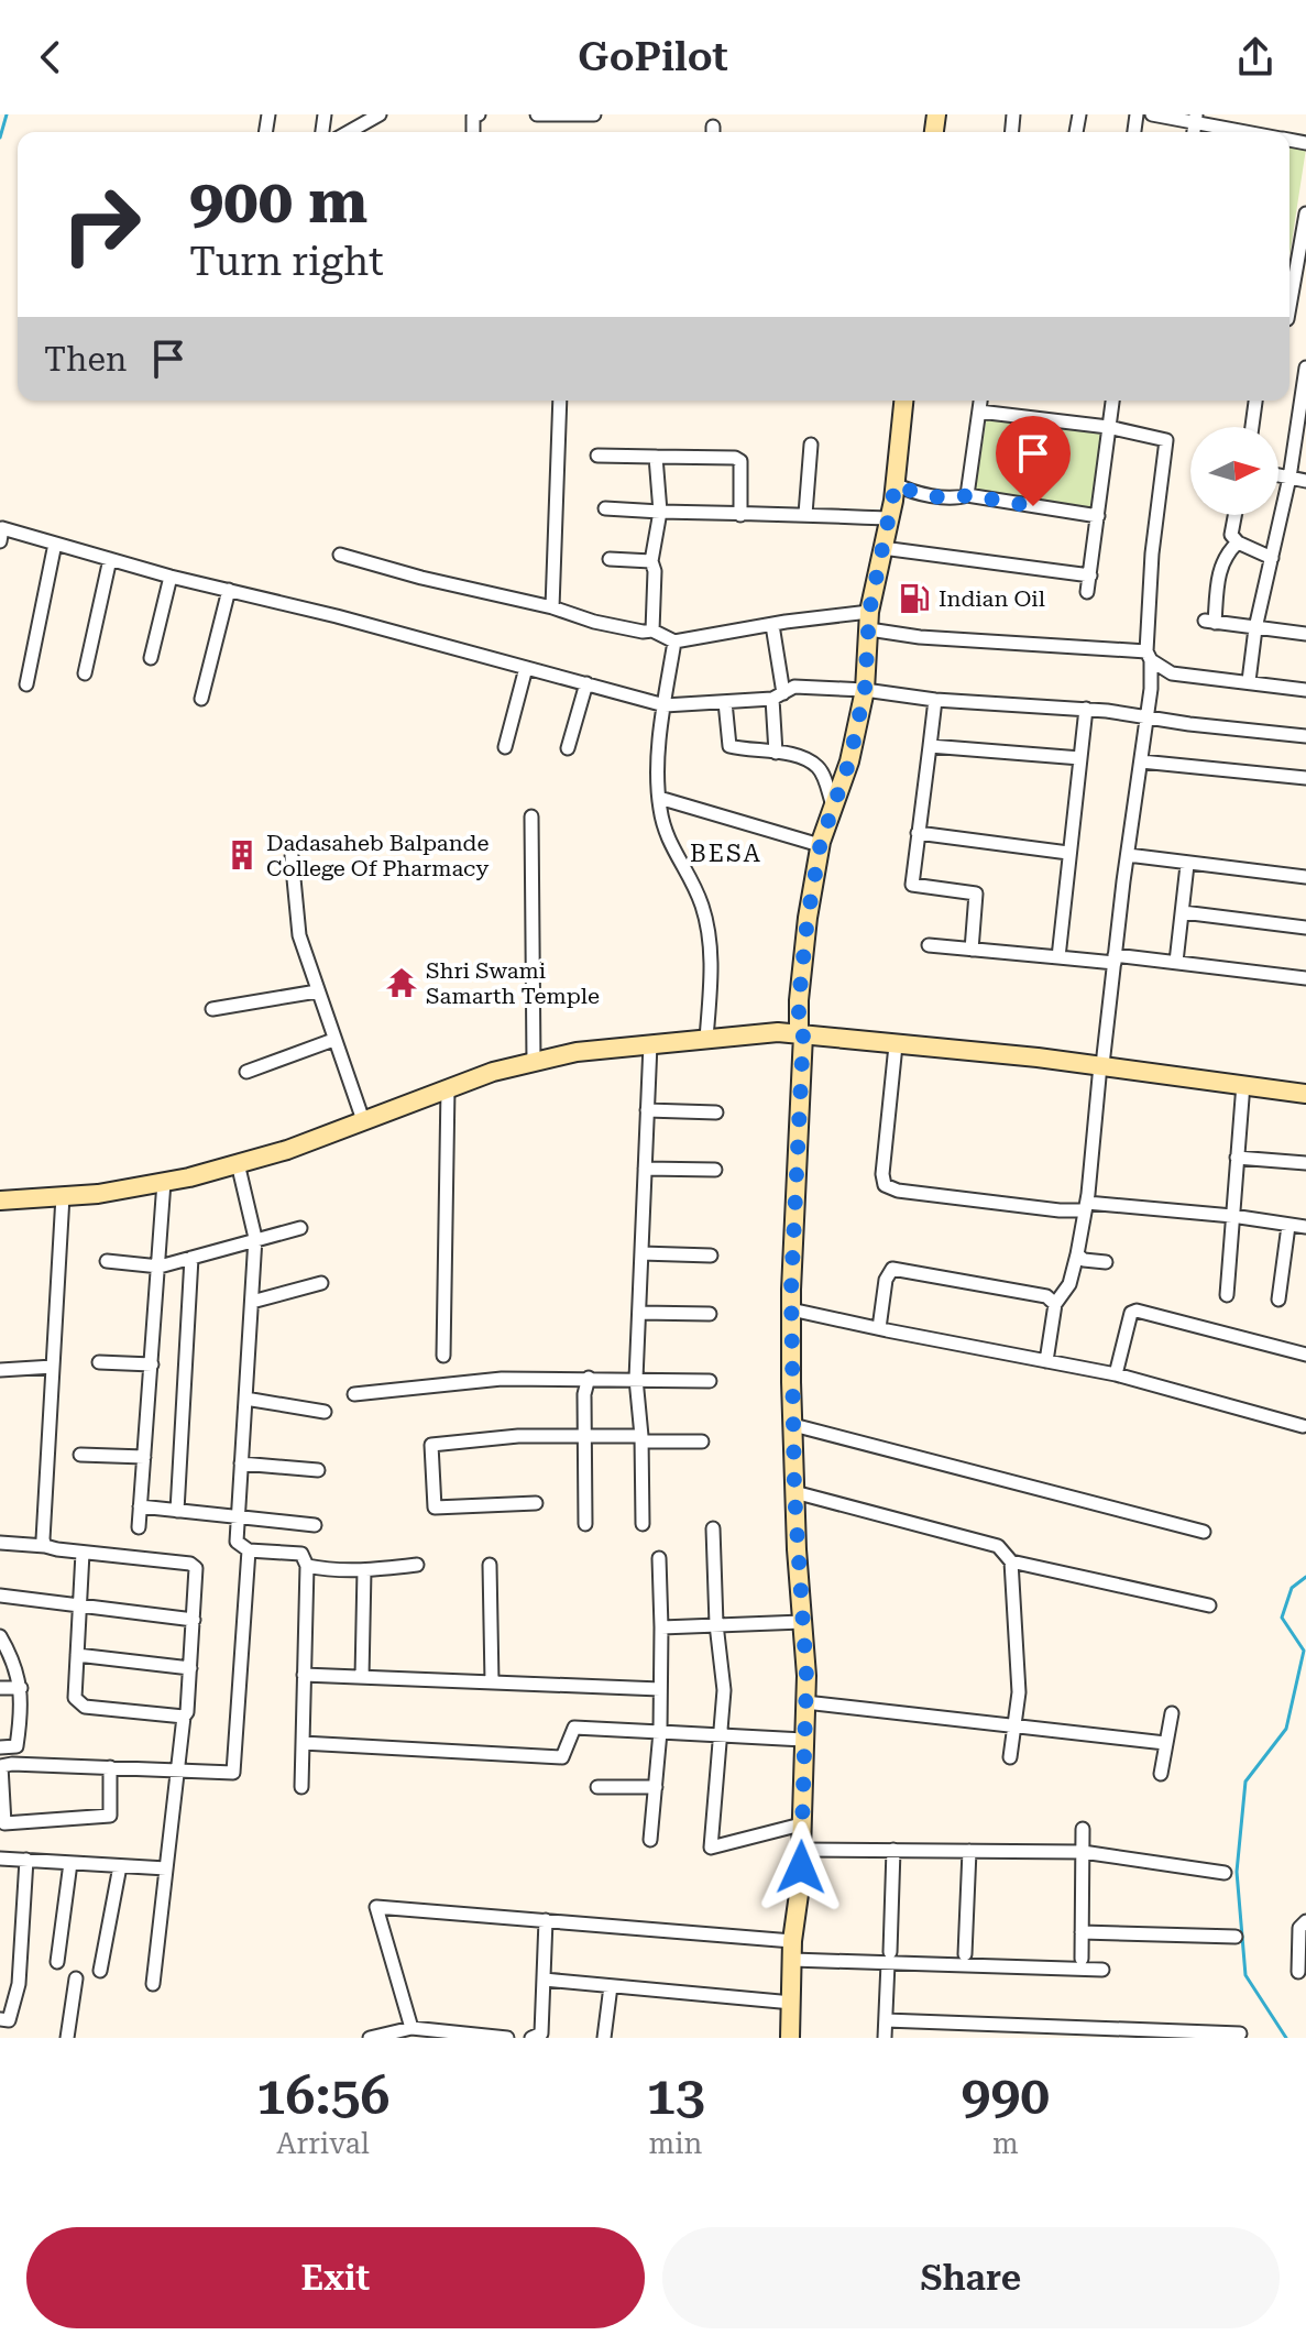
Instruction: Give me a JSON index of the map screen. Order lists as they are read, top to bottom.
{
  "districts": ["BESA"],
  "places": {
    "fuel station": ["Indian Oil"],
    "building": ["Dadasaheb Balpande College Of Pharmacy"],
    "temple": ["Shri Swami Samarth Temple"]
  },
  "north": "right",
  "page": {
    "header": "GoPilot",
    "turn": ["900 m", "Turn right"],
    "then": "Then",
    "eta": [
      "16:56",
      "Arrival",
      "13",
      "min",
      "990",
      "m"
    ],
    "buttons": ["Exit", "Share"]
  }
}
